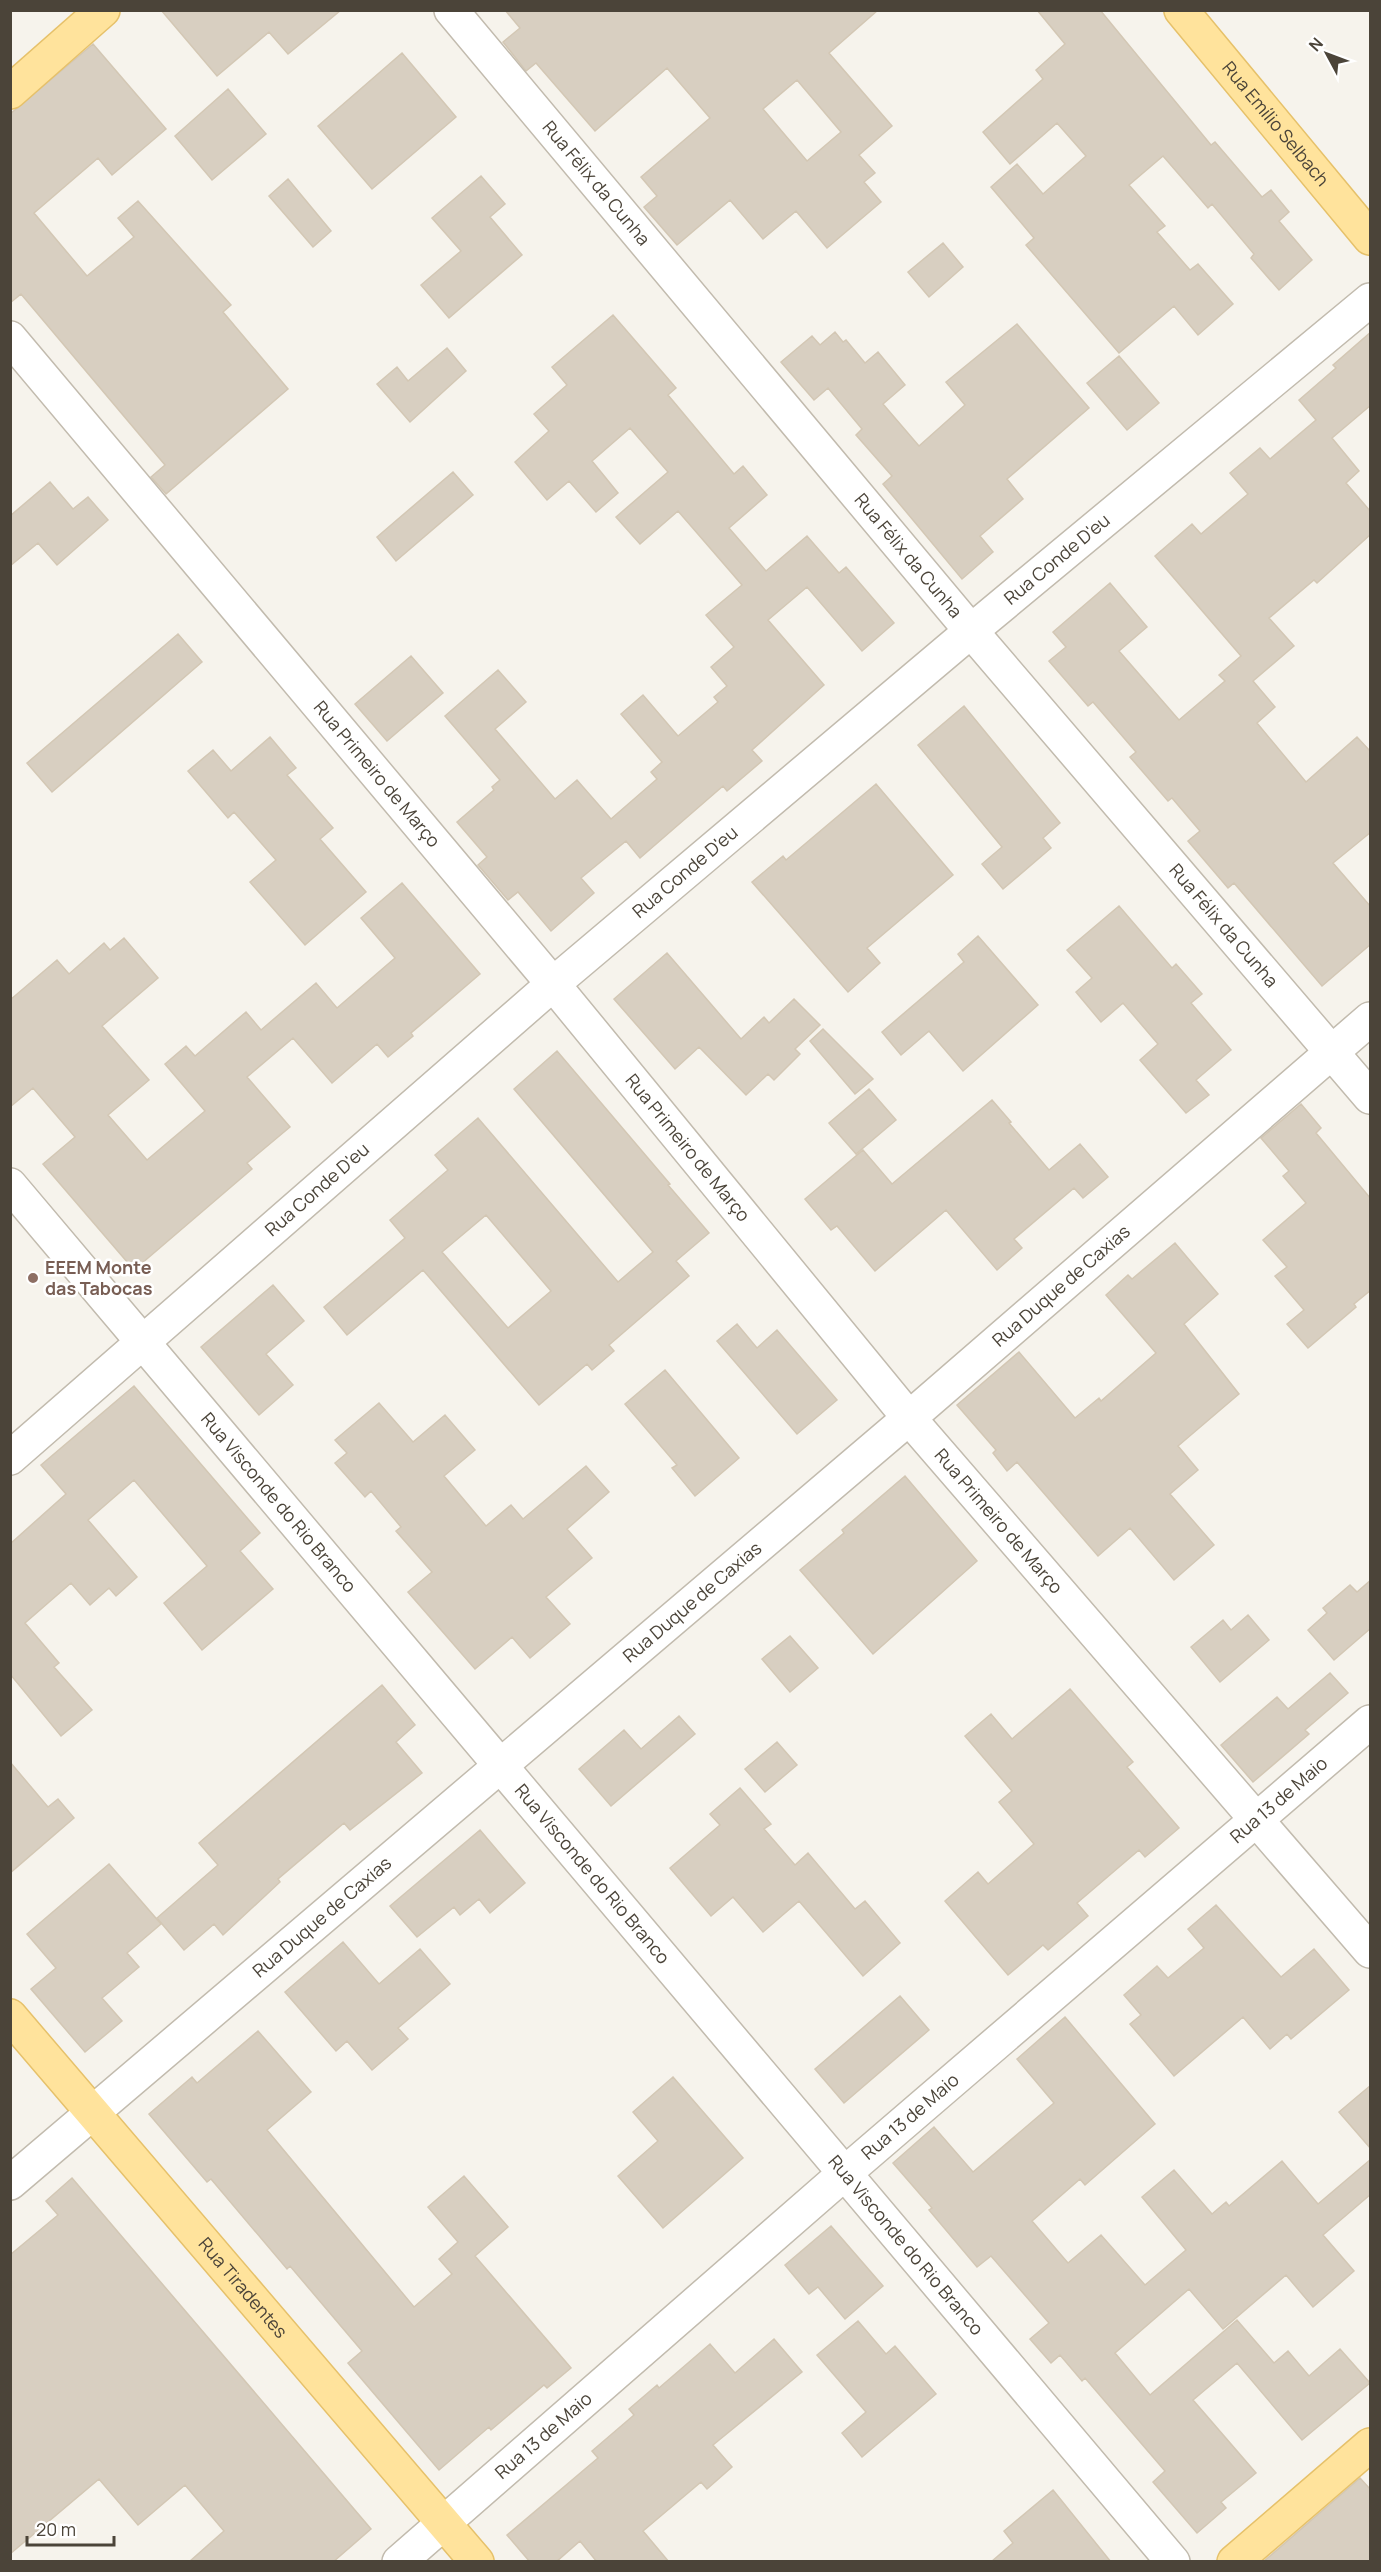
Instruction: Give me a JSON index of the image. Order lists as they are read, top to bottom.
{
  "streets": {
    "main road": ["Rua Emílio Selbach", "Rua Tiradentes"],
    "street": [
      "Rua Félix da Cunha",
      "Rua Conde D'eu",
      "Rua Primeiro de Março",
      "Rua Duque de Caxias",
      "Rua Visconde do Rio Branco",
      "Rua 13 de Maio"
    ]
  },
  "crossings": [
    ["Rua Félix da Cunha", "Rua Conde D'eu"],
    ["Rua Félix da Cunha", "Rua Duque de Caxias"],
    ["Rua Conde D'eu", "Rua Primeiro de Março"],
    ["Rua Conde D'eu", "Rua Visconde do Rio Branco"],
    ["Rua Primeiro de Março", "Rua Duque de Caxias"],
    ["Rua Primeiro de Março", "Rua 13 de Maio"],
    ["Rua Duque de Caxias", "Rua Visconde do Rio Branco"],
    ["Rua Duque de Caxias", "Rua Tiradentes"],
    ["Rua Visconde do Rio Branco", "Rua 13 de Maio"],
    ["Rua 13 de Maio", "Rua Tiradentes"]
  ],
  "places": ["EEEM Monte das Tabocas"],
  "scale_bar": "20 m",
  "north": "top left"
}
